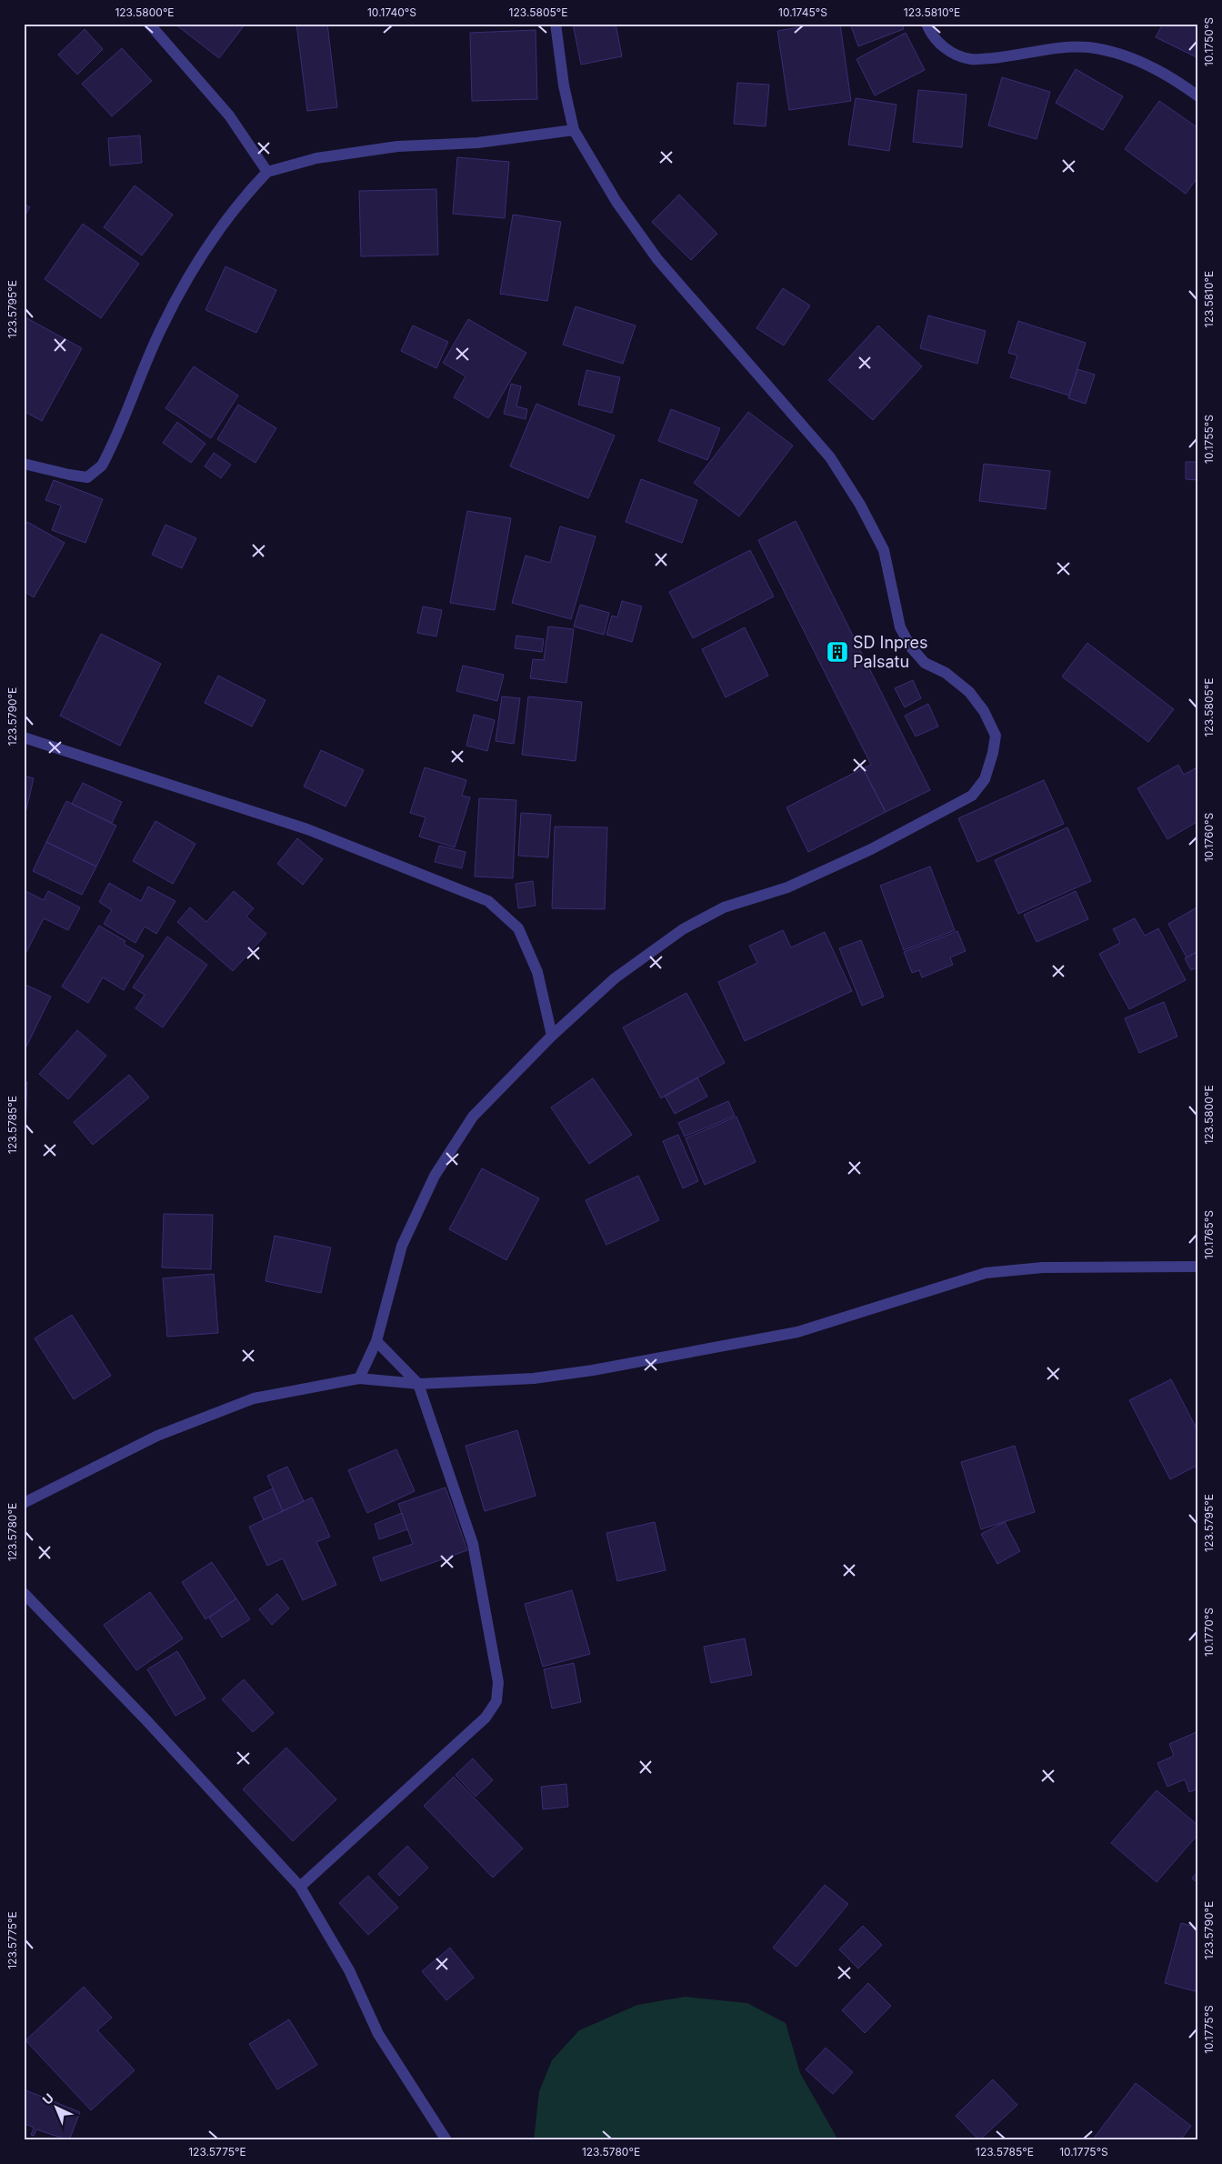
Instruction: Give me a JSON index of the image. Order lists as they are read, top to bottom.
{
  "places": {
    "building": ["SD Inpres Palsatu"]
  },
  "north": "top left",
  "coordinates": [
    "123.5800°E",
    "10.1740°S",
    "123.5805°E",
    "10.1745°S",
    "123.5810°E",
    "10.1750°S",
    "123.5795°E",
    "10.1755°S",
    "123.5790°E",
    "10.1760°S",
    "123.5785°E",
    "10.1765°S",
    "123.5780°E",
    "10.1770°S",
    "123.5775°E",
    "10.1775°S"
  ]
}
